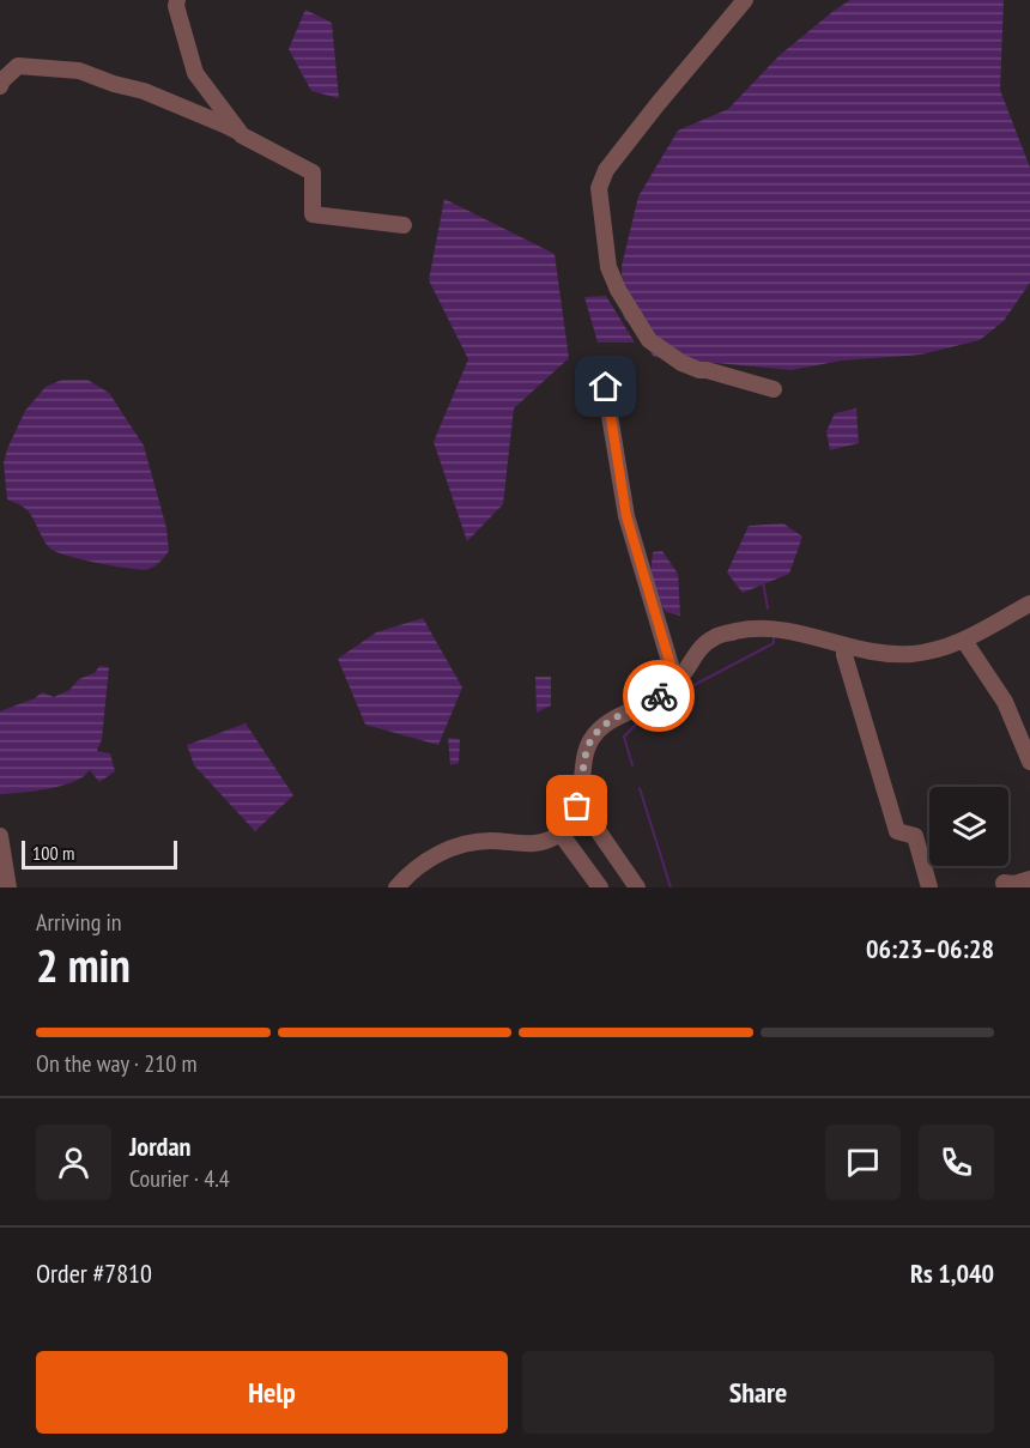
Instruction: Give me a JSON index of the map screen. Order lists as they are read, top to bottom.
{
  "scale_bar": "100 m",
  "page": {
    "scale": "100 m",
    "heading": ["2 min", "Arriving in", "06:23–06:28"],
    "panel": [
      "Jordan",
      "Courier · 4.4",
      "Order #7810",
      "Rs 1,040"
    ],
    "bar": "On the way · 210 m",
    "buttons": ["Help", "Share"]
  }
}
